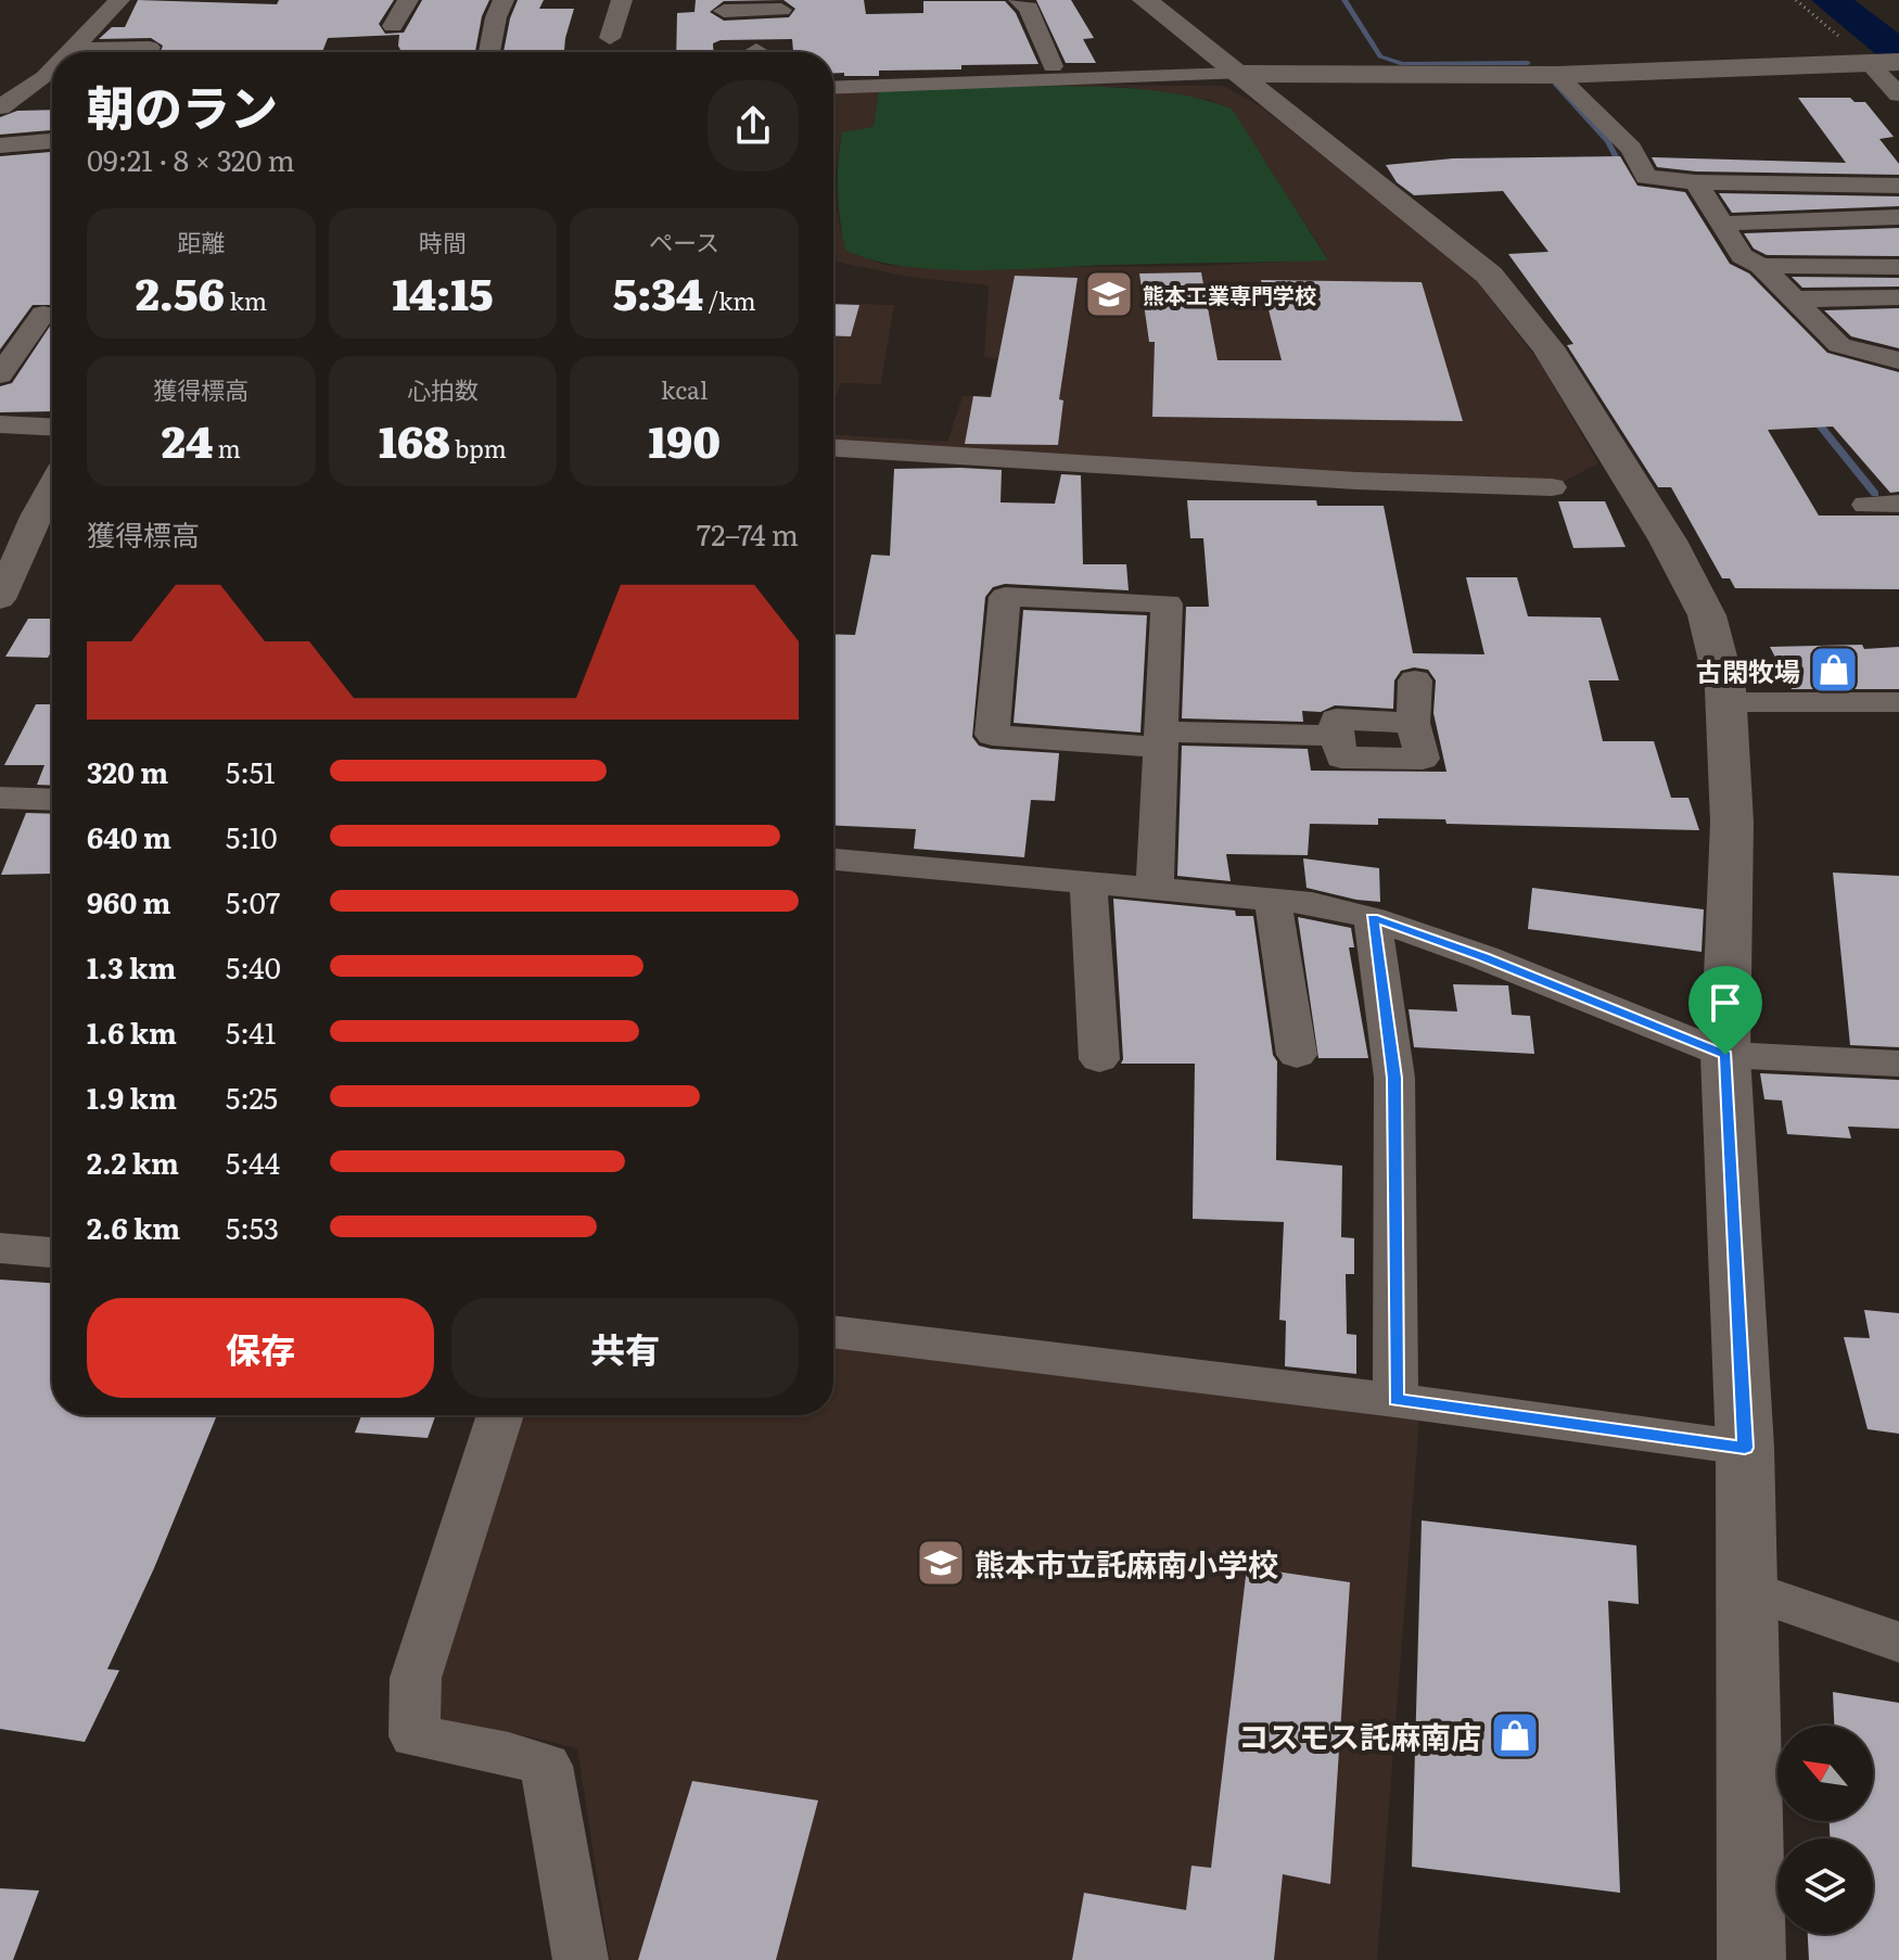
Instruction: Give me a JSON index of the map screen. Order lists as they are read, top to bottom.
{
  "places": {
    "school or university": ["熊本工業専門学校", "熊本市立託麻南小学校"],
    "shop": ["古閑牧場", "コスモス託麻南店"]
  },
  "north": "top left",
  "page": {
    "heading": ["朝のラン", "09:21 · 8 × 320 m"],
    "stats": [
      ["距離", "2.56 km"],
      ["時間", "14:15"],
      ["ペース", "5:34 /km"],
      ["獲得標高", "24 m"],
      ["心拍数", "168 bpm"],
      ["kcal", "190"]
    ],
    "chart": ["獲得標高", "72–74 m"],
    "list": [
      {
        "name": "320 m",
        "note": "5:51"
      },
      {
        "name": "640 m",
        "note": "5:10"
      },
      {
        "name": "960 m",
        "note": "5:07"
      },
      {
        "name": "1.3 km",
        "note": "5:40"
      },
      {
        "name": "1.6 km",
        "note": "5:41"
      },
      {
        "name": "1.9 km",
        "note": "5:25"
      },
      {
        "name": "2.2 km",
        "note": "5:44"
      },
      {
        "name": "2.6 km",
        "note": "5:53"
      }
    ],
    "buttons": ["保存", "共有"]
  }
}
